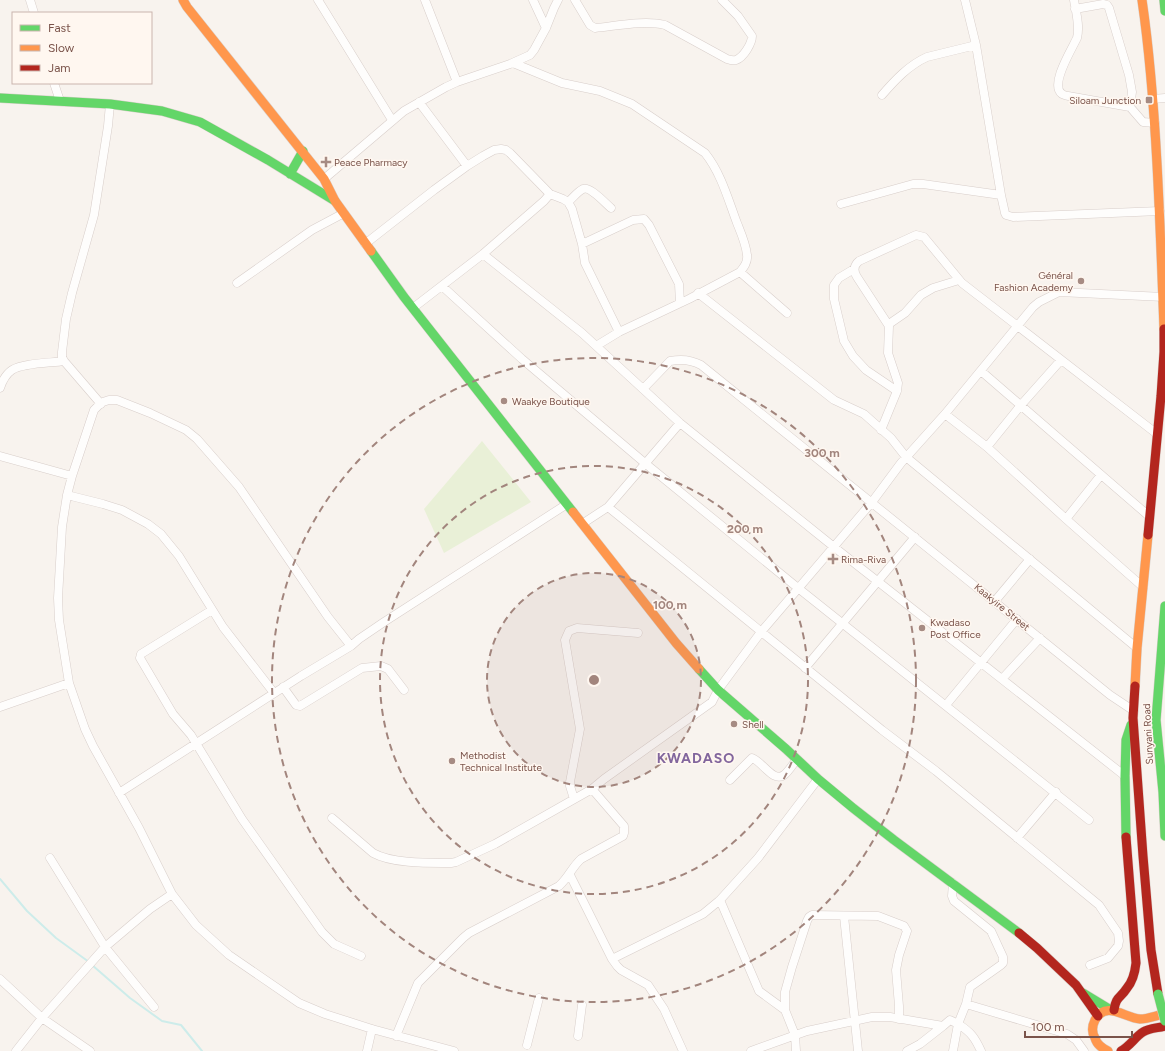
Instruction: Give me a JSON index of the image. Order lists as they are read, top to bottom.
{
  "streets": {
    "street": ["Kaakyire Street", "Sunyani Road"]
  },
  "districts": ["KWADASO"],
  "places": {
    "transit": ["Siloam Junction"],
    "health": ["Peace Pharmacy", "Rima-Riva"],
    "other": [
      "Général Fashion Academy",
      "Waakye Boutique",
      "Kwadaso Post Office",
      "Shell",
      "Methodist Technical Institute"
    ]
  },
  "legend": ["Fast", "Slow", "Jam"],
  "scale_bar": "100 m",
  "rings": ["300 m", "200 m", "100 m"]
}
